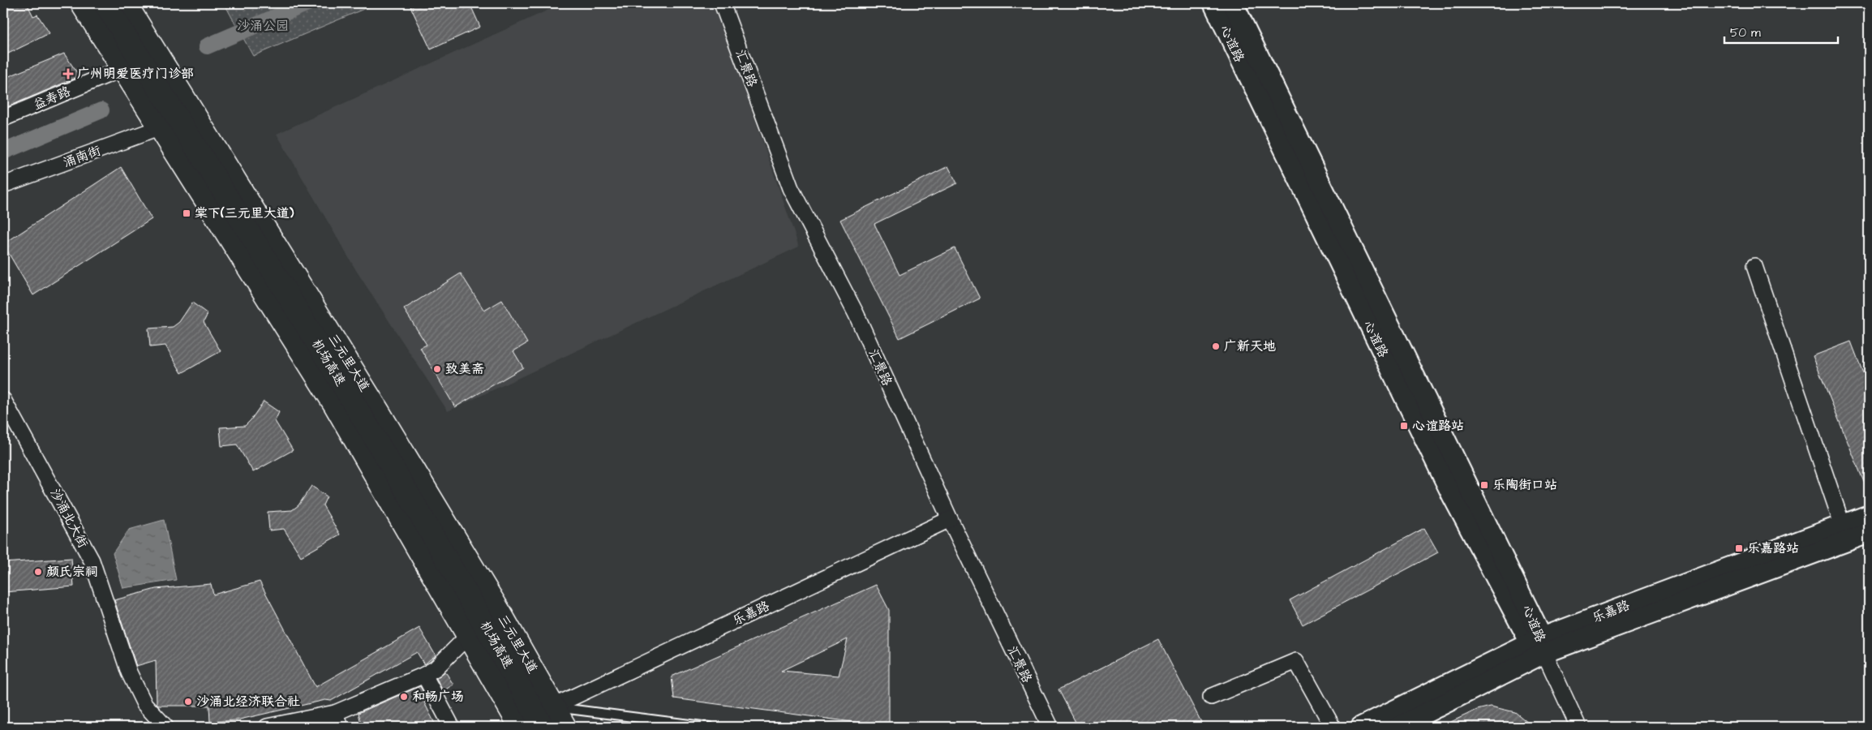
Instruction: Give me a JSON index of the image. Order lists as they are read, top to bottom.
{
  "streets": {
    "main road": ["机场高速", "三元里大道"],
    "street": [
      "心谊路",
      "汇景路",
      "益寿路",
      "涌南街",
      "沙涌北大街",
      "乐嘉路"
    ]
  },
  "crossings": [
    ["心谊路", "乐嘉路"],
    ["汇景路", "乐嘉路"],
    ["三元里大道", "乐嘉路"]
  ],
  "parks": ["沙涌公园"],
  "places": {
    "health": ["广州明爱医疗门诊部"],
    "transit": [
      "棠下(三元里大道)",
      "心谊路站",
      "乐陶街口站",
      "乐嘉路站"
    ],
    "other": [
      "广新天地",
      "致美斋",
      "颜氏宗祠",
      "和畅广场",
      "沙涌北经济联合社"
    ]
  },
  "scale_bar": "50 m"
}
